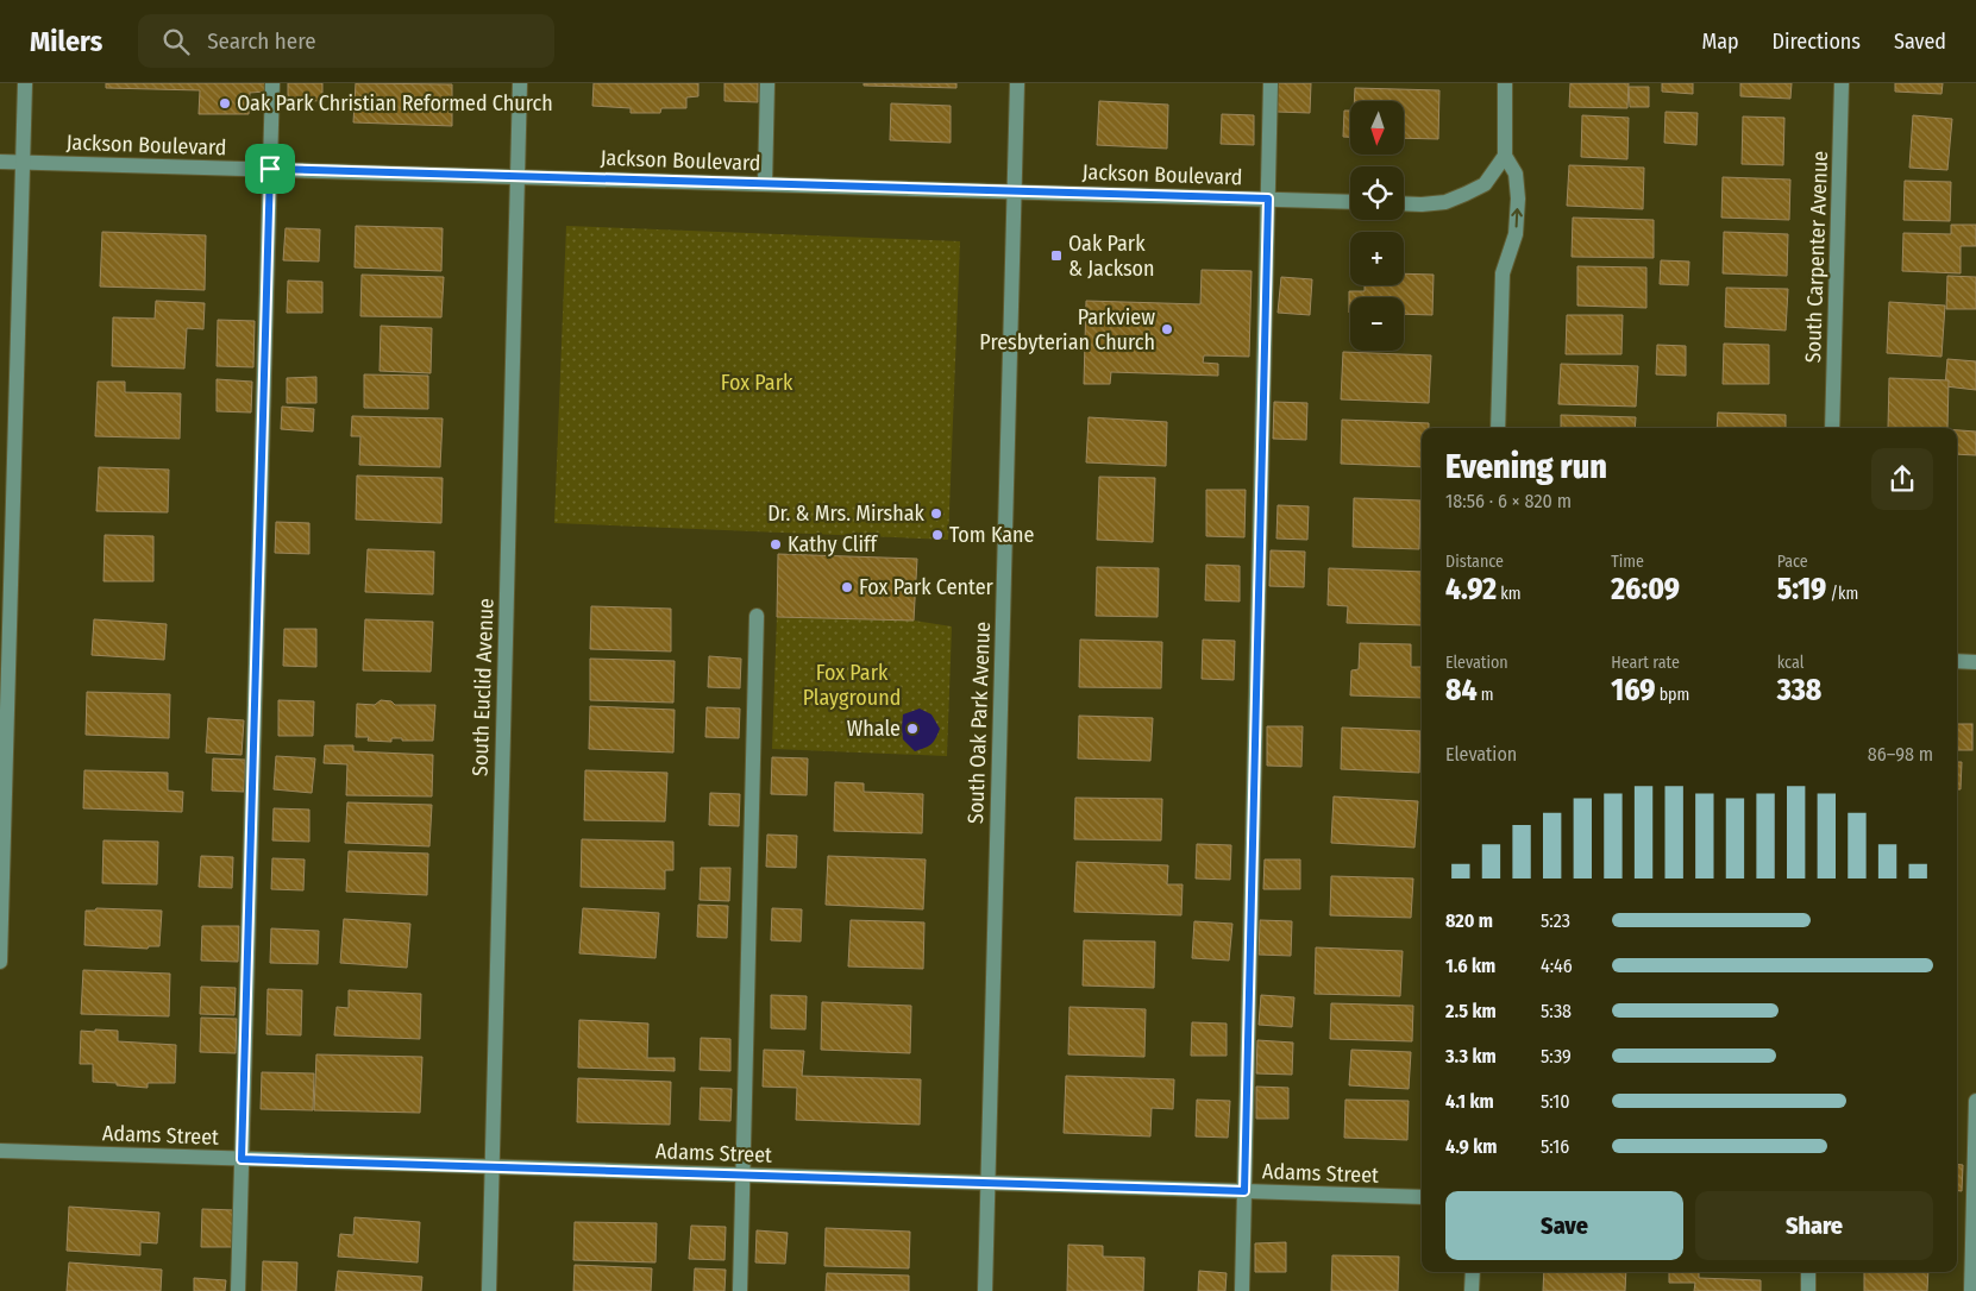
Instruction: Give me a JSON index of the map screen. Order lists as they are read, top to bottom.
{
  "streets": {
    "street": [
      "Jackson Boulevard",
      "South Carpenter Avenue",
      "South Euclid Avenue",
      "South Oak Park Avenue",
      "Adams Street"
    ]
  },
  "crossings": [
    ["Jackson Boulevard", "South Euclid Avenue"],
    ["Jackson Boulevard", "South Oak Park Avenue"],
    ["South Euclid Avenue", "Adams Street"],
    ["South Oak Park Avenue", "Adams Street"]
  ],
  "parks": ["Fox Park", "Fox Park Playground"],
  "places": {
    "other": [
      "Oak Park Christian Reformed Church",
      "Parkview Presbyterian Church",
      "Dr. & Mrs. Mirshak",
      "Tom Kane",
      "Kathy Cliff",
      "Fox Park Center",
      "Whale"
    ],
    "transit": ["Oak Park & Jackson"]
  },
  "north": "bottom",
  "page": {
    "header": "Milers",
    "search": "Search here",
    "nav": ["Map", "Directions", "Saved"],
    "map_buttons": ["+", "−"],
    "heading": ["Evening run", "18:56 · 6 × 820 m"],
    "stats": [
      ["Distance", "4.92 km"],
      ["Time", "26:09"],
      ["Pace", "5:19 /km"],
      ["Elevation", "84 m"],
      ["Heart rate", "169 bpm"],
      ["kcal", "338"]
    ],
    "chart": ["Elevation", "86–98 m"],
    "list": [
      {
        "name": "820 m",
        "note": "5:23"
      },
      {
        "name": "1.6 km",
        "note": "4:46"
      },
      {
        "name": "2.5 km",
        "note": "5:38"
      },
      {
        "name": "3.3 km",
        "note": "5:39"
      },
      {
        "name": "4.1 km",
        "note": "5:10"
      },
      {
        "name": "4.9 km",
        "note": "5:16"
      }
    ],
    "buttons": ["Save", "Share"]
  }
}
